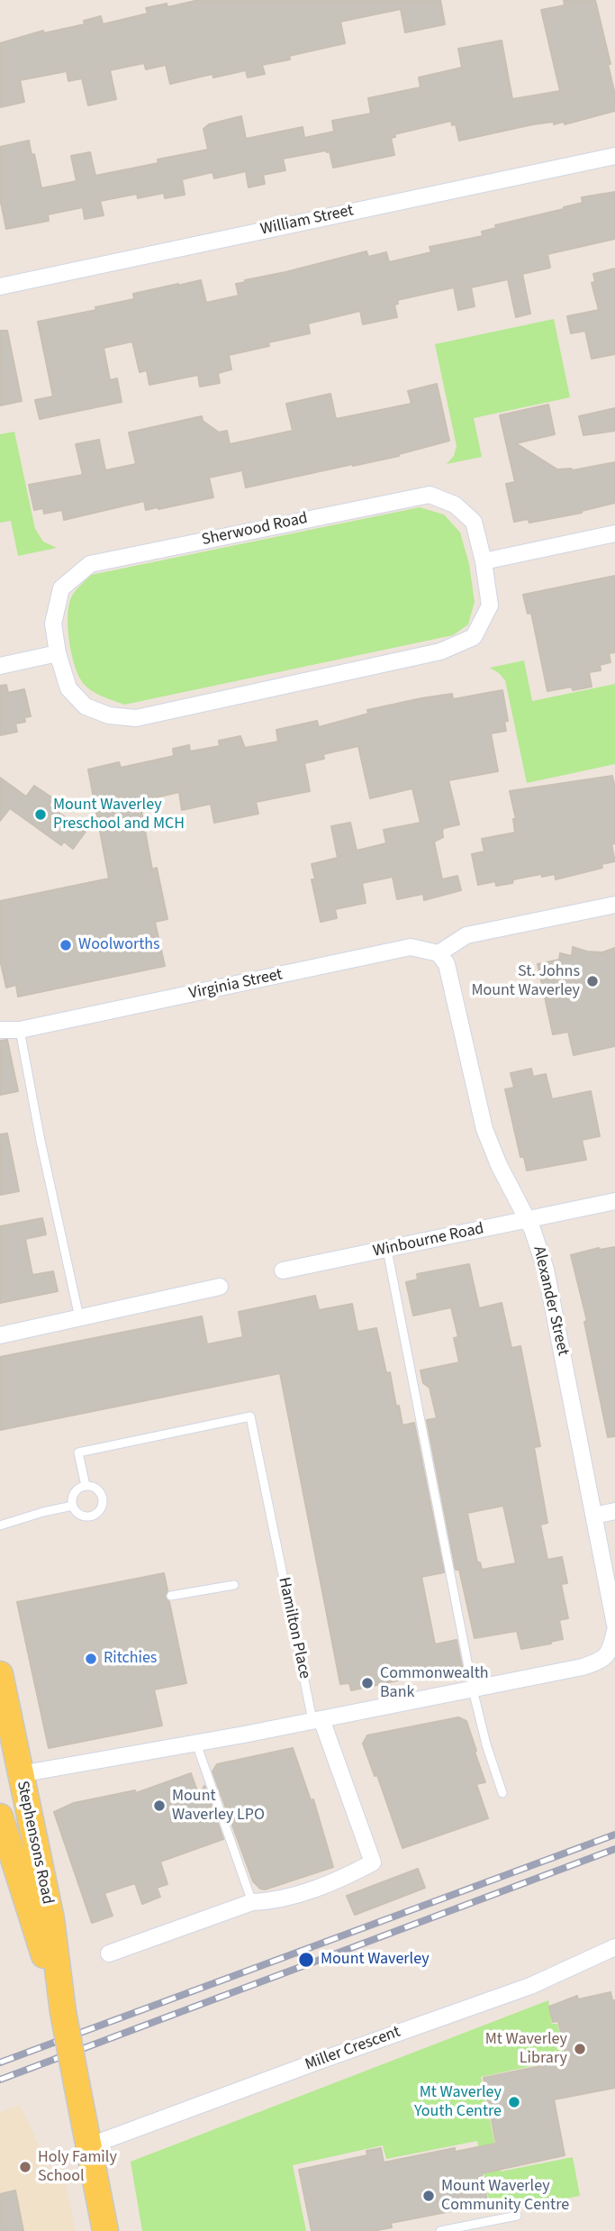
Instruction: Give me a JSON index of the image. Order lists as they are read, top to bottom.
{
  "streets": {
    "main road": ["Stephensons Road"],
    "street": [
      "William Street",
      "Sherwood Road",
      "Virginia Street",
      "Winbourne Road",
      "Alexander Street",
      "Hamilton Place",
      "Miller Crescent"
    ]
  },
  "crossings": [
    ["Virginia Street", "Alexander Street"],
    ["Winbourne Road", "Alexander Street"],
    ["Stephensons Road", "Miller Crescent"]
  ],
  "places": [
    "Mount Waverley Preschool and MCH",
    "Woolworths",
    "St. Johns Mount Waverley",
    "Ritchies",
    "Commonwealth Bank",
    "Mount Waverley LPO",
    "Mount Waverley",
    "Mt Waverley Library",
    "Mt Waverley Youth Centre",
    "Holy Family School",
    "Mount Waverley Community Centre"
  ]
}
